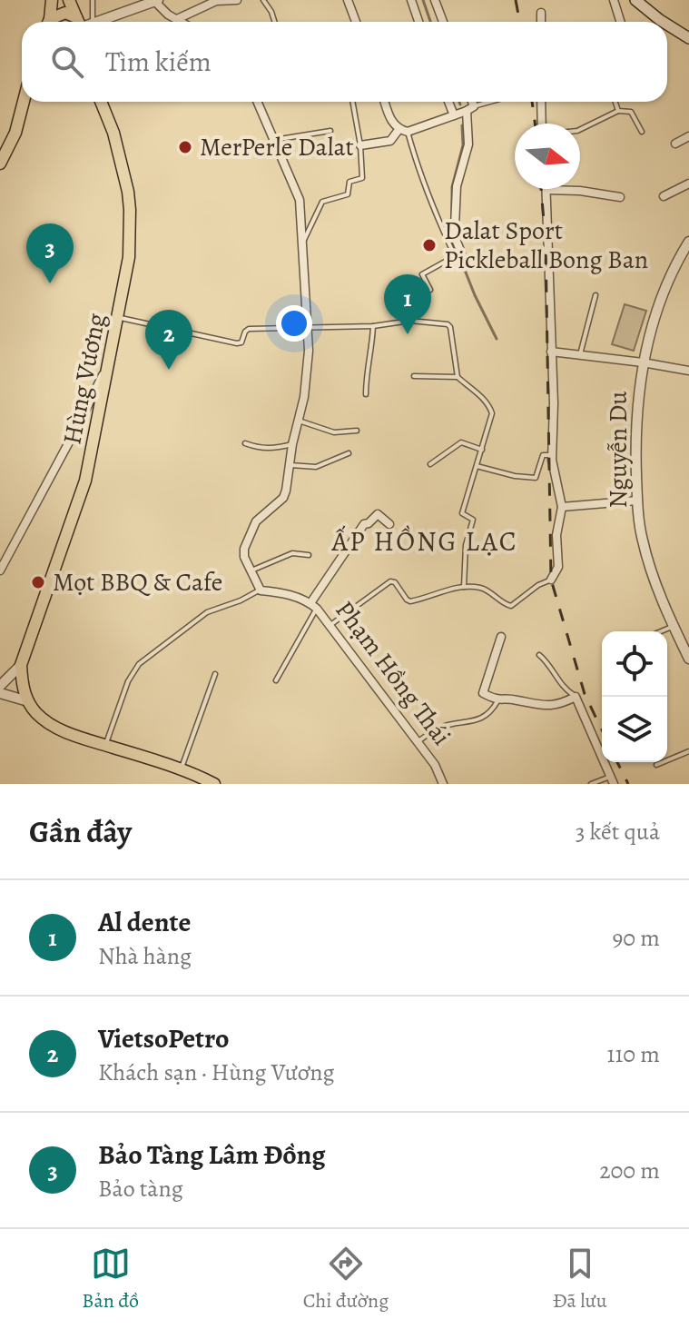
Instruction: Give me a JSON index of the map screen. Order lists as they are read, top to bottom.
{
  "streets": {
    "main road": ["Hùng Vương"],
    "street": ["Nguyễn Du", "Phạm Hồng Thái"]
  },
  "districts": ["ẤP HỒNG LẠC"],
  "places": ["MerPerle Dalat", "Dalat Sport Pickleball Bong Ban", "Mọt BBQ & Cafe"],
  "north": "right",
  "page": {
    "search": "Tìm kiếm",
    "pins": ["3", "1", "2"],
    "heading": ["Gần đây", "3 kết quả"],
    "list": [
      {
        "mark": "1",
        "name": "Al dente",
        "note": "Nhà hàng",
        "value": "90 m"
      },
      {
        "mark": "2",
        "name": "VietsoPetro",
        "note": "Khách sạn · Hùng Vương",
        "value": "110 m"
      },
      {
        "mark": "3",
        "name": "Bảo Tàng Lâm Đồng",
        "note": "Bảo tàng",
        "value": "200 m"
      }
    ],
    "nav": ["Bản đồ", "Chỉ đường", "Đã lưu"]
  }
}
